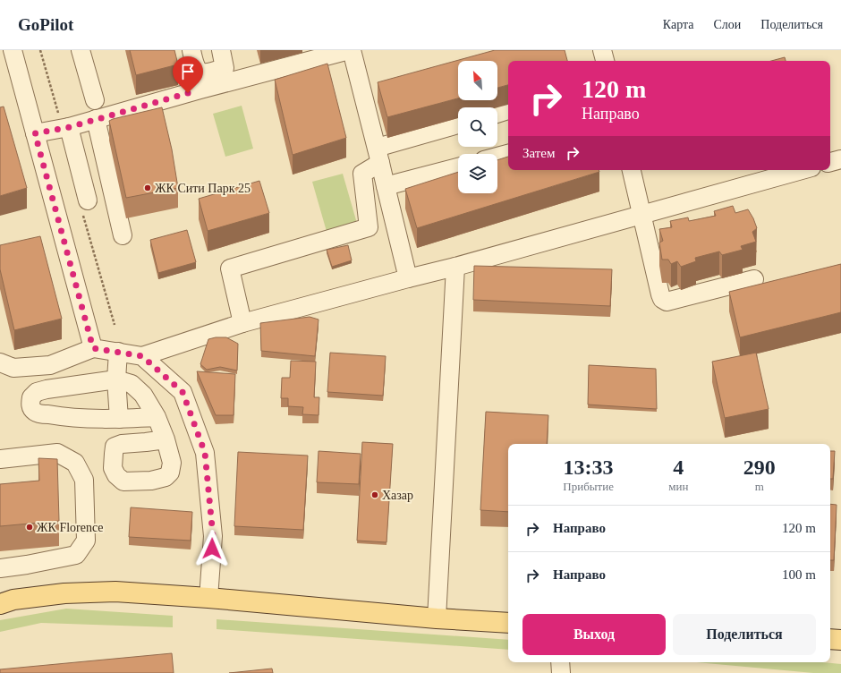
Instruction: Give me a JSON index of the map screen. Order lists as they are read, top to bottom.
{
  "places": ["ЖК Сити Парк 25", "Хазар", "ЖК Florence"],
  "north": "top left",
  "page": {
    "header": "GoPilot",
    "nav": ["Карта", "Слои", "Поделиться"],
    "turn": ["120 m", "Направо"],
    "then": "Затем",
    "eta": [
      "13:33",
      "Прибытие",
      "4",
      "мин",
      "290",
      "m"
    ],
    "list": [
      {
        "name": "Направо",
        "value": "120 m"
      },
      {
        "name": "Направо",
        "value": "100 m"
      }
    ],
    "buttons": ["Выход", "Поделиться"]
  }
}
